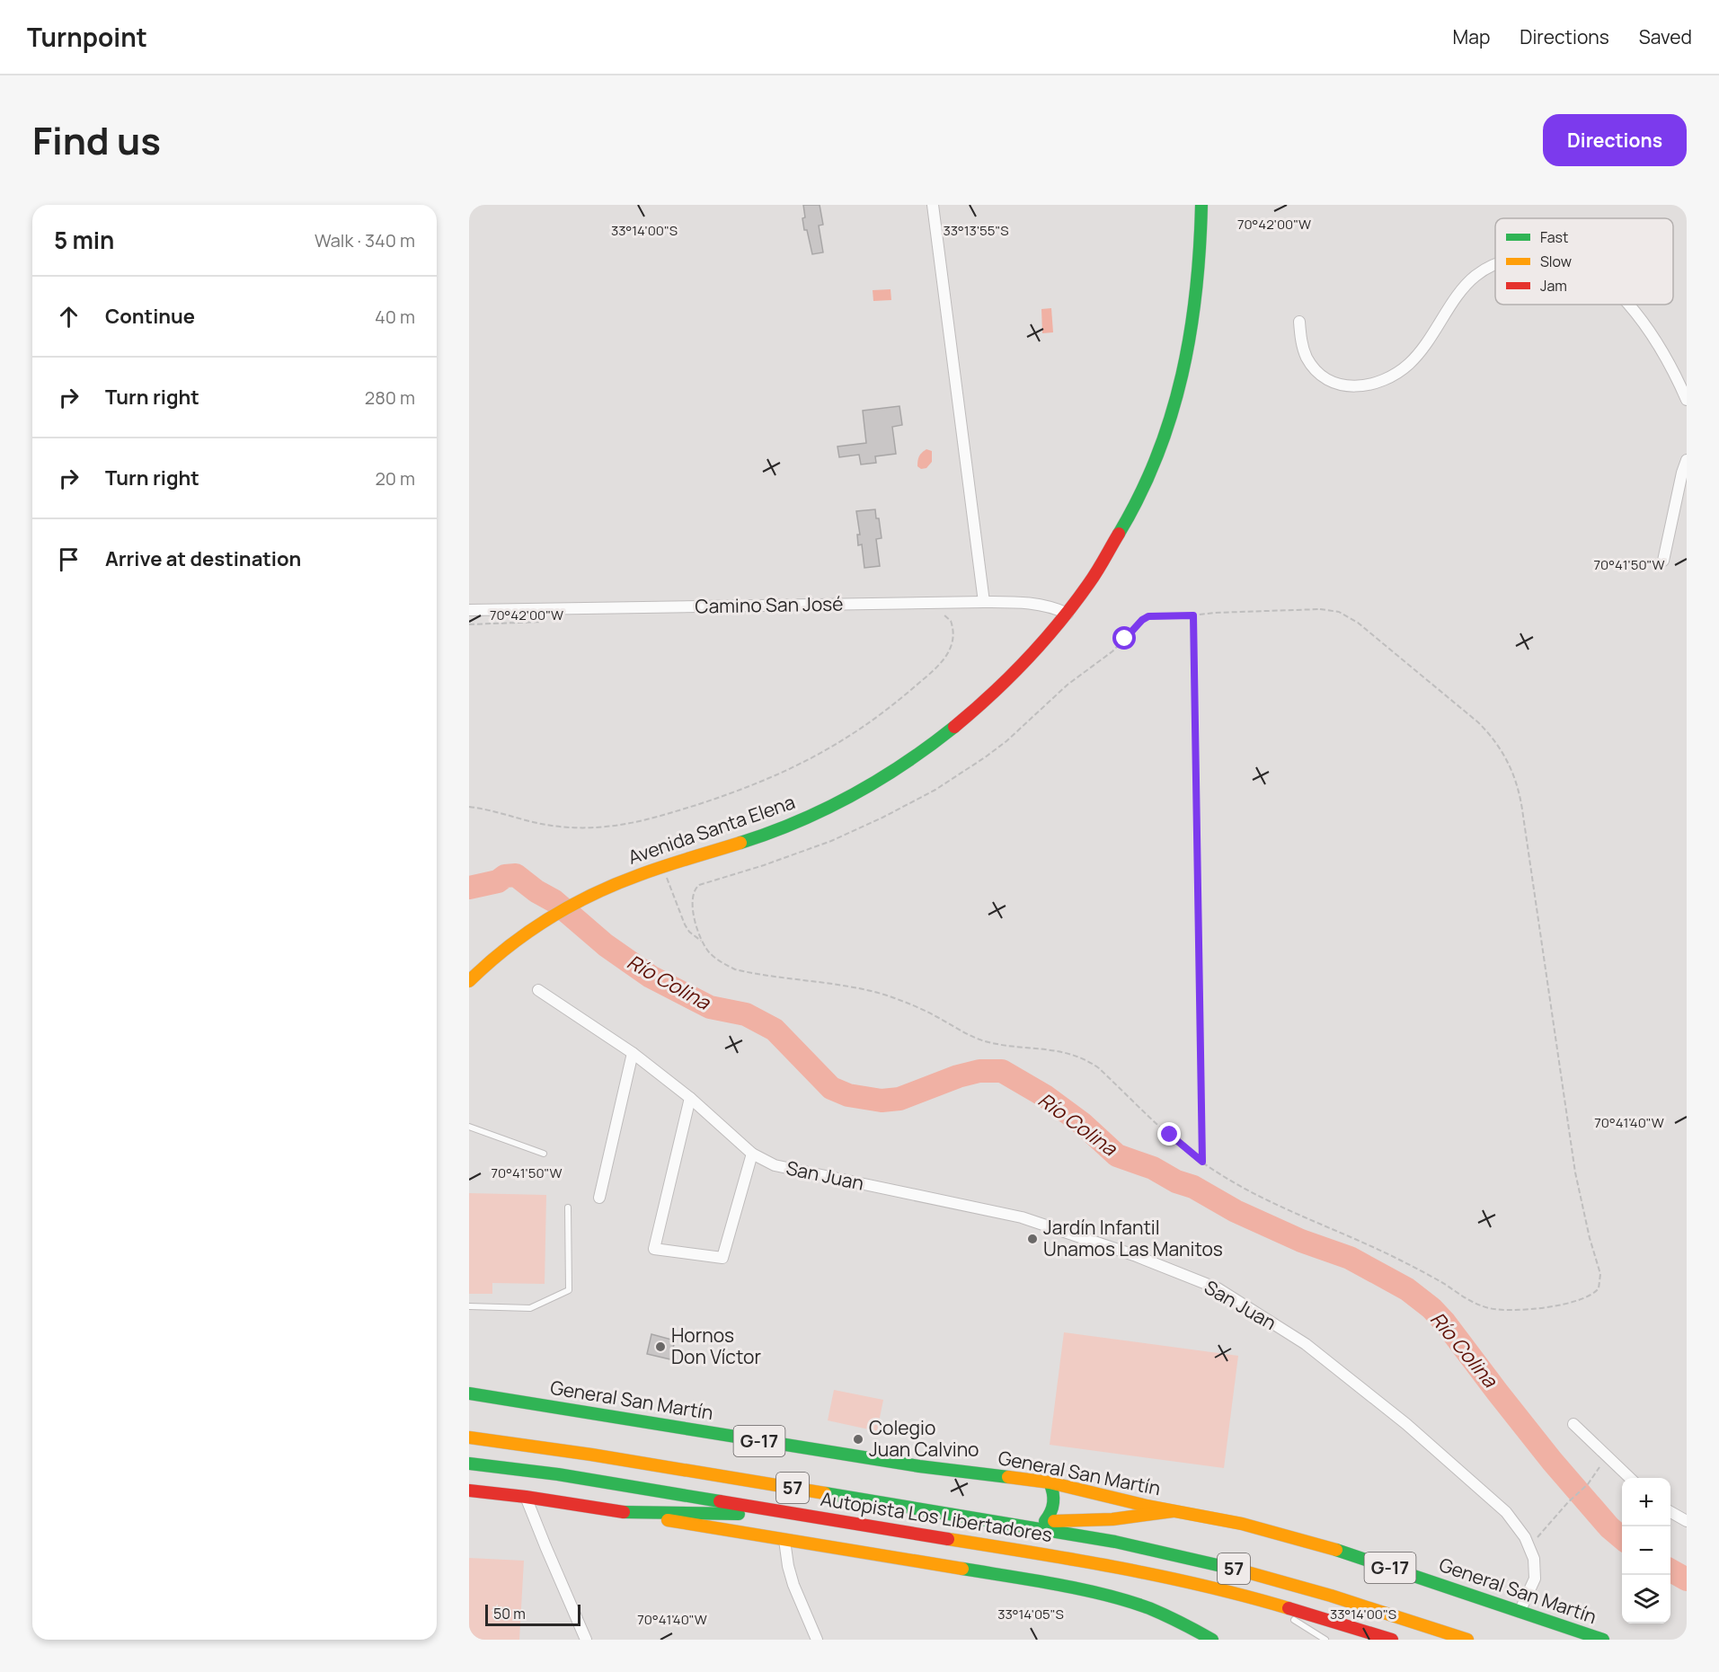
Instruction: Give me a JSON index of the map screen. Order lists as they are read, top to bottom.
{
  "streets": {
    "main road": [
      "Avenida Santa Elena",
      "General San Martín",
      "G-17",
      "57",
      "Autopista Los Libertadores"
    ],
    "street": ["Camino San José", "San Juan"]
  },
  "crossings": [
    ["Camino San José", "Avenida Santa Elena"],
    ["San Juan", "General San Martín"]
  ],
  "water": ["Río Colina"],
  "places": ["Jardín Infantil Unamos Las Manitos", "Hornos Don Víctor", "Colegio Juan Calvino"],
  "legend": ["Fast", "Slow", "Jam"],
  "scale_bar": "50 m",
  "page": {
    "header": "Turnpoint",
    "nav": ["Map", "Directions", "Saved"],
    "title": "Find us",
    "buttons": "Directions",
    "heading": ["5 min", "Walk · 340 m"],
    "list": [
      ["Continue", "40 m"],
      ["Turn right", "280 m"],
      ["Turn right", "20 m"],
      "Arrive at destination"
    ],
    "map_buttons": ["+", "−"],
    "scale": "50 m"
  },
  "coordinates": [
    "70°42'00\"W",
    "33°14'00\"S",
    "33°13'55\"S",
    "70°41'50\"W",
    "70°41'40\"W",
    "33°14'05\"S"
  ]
}
